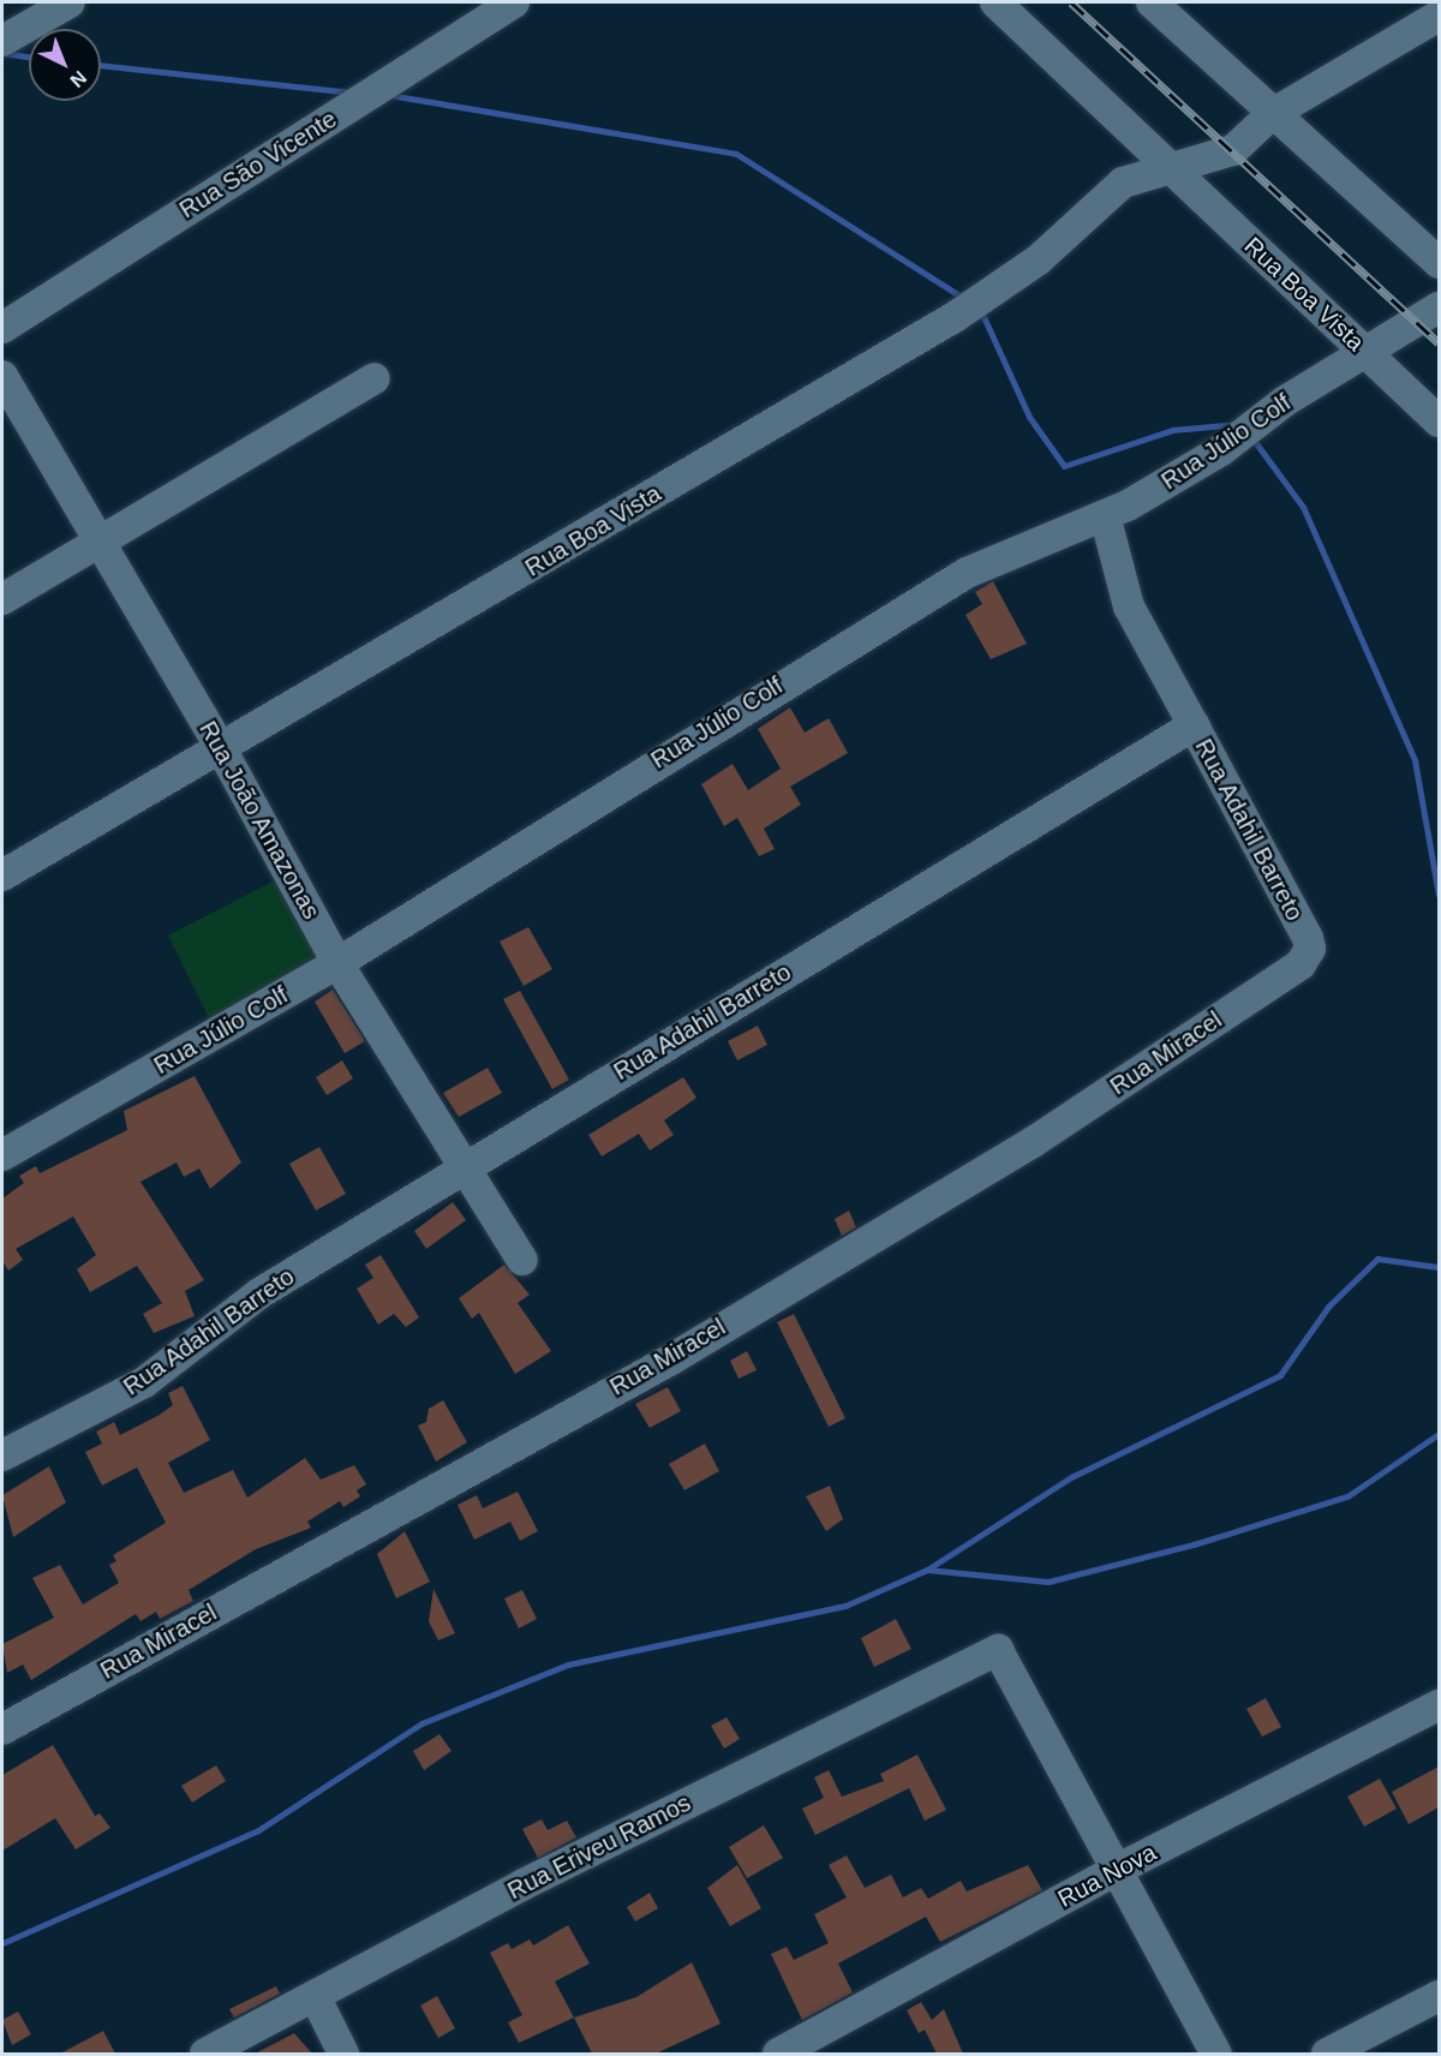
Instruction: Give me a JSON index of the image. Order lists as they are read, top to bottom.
{
  "streets": {
    "street": [
      "Rua São Vicente",
      "Rua Boa Vista",
      "Rua Júlio Colf",
      "Rua João Amazonas",
      "Rua Adahil Barreto",
      "Rua Miracel",
      "Rua Eriveu Ramos",
      "Rua Nova"
    ]
  },
  "crossings": [
    ["Rua Boa Vista", "Rua Júlio Colf"],
    ["Rua Boa Vista", "Rua João Amazonas"],
    ["Rua Júlio Colf", "Rua João Amazonas"],
    ["Rua João Amazonas", "Rua Adahil Barreto"],
    ["Rua Adahil Barreto", "Rua Miracel"],
    ["Rua Eriveu Ramos", "Rua Nova"]
  ],
  "north": "bottom right"
}
